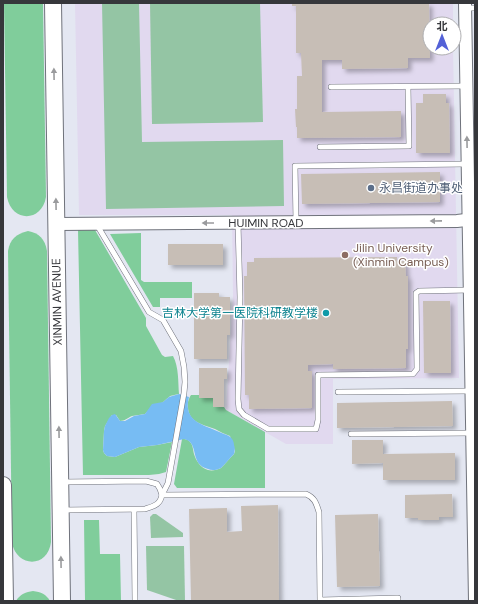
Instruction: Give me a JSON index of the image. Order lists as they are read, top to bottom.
{
  "streets": {
    "main road": ["XINMIN AVENUE"],
    "street": ["HUIMIN ROAD"]
  },
  "crossings": [
    ["HUIMIN ROAD", "XINMIN AVENUE"]
  ],
  "one_way": ["HUIMIN ROAD", "XINMIN AVENUE"],
  "places": ["永昌街道办事处", "Jilin University (Xinmin Campus)", "吉林大学第一医院科研教学楼"],
  "north": "top"
}
